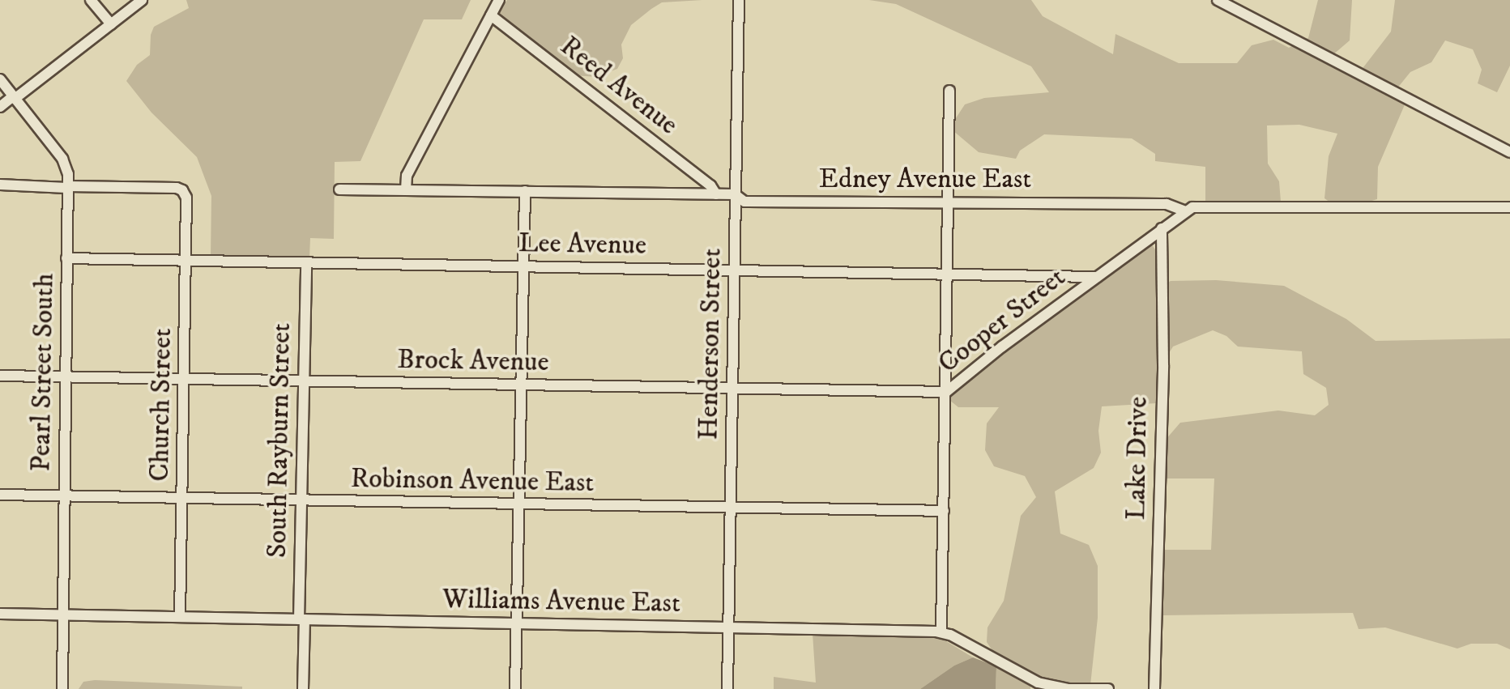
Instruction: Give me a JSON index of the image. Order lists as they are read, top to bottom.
{
  "streets": {
    "street": [
      "Reed Avenue",
      "Edney Avenue East",
      "Lee Avenue",
      "Cooper Street",
      "Henderson Street",
      "Brock Avenue",
      "Pearl Street South",
      "Church Street",
      "South Rayburn Street",
      "Lake Drive",
      "Robinson Avenue East",
      "Williams Avenue East"
    ]
  },
  "crossings": [
    ["Reed Avenue", "Edney Avenue East"],
    ["Edney Avenue East", "Cooper Street"],
    ["Edney Avenue East", "Henderson Street"],
    ["Lee Avenue", "Cooper Street"],
    ["Lee Avenue", "Henderson Street"],
    ["Lee Avenue", "Pearl Street South"],
    ["Lee Avenue", "Church Street"],
    ["Lee Avenue", "South Rayburn Street"],
    ["Cooper Street", "Brock Avenue"],
    ["Cooper Street", "Lake Drive"],
    ["Cooper Street", "Robinson Avenue East"],
    ["Cooper Street", "Williams Avenue East"],
    ["Henderson Street", "Brock Avenue"],
    ["Henderson Street", "Robinson Avenue East"],
    ["Henderson Street", "Williams Avenue East"],
    ["Brock Avenue", "Pearl Street South"],
    ["Brock Avenue", "Church Street"],
    ["Brock Avenue", "South Rayburn Street"],
    ["Pearl Street South", "Church Street"],
    ["Pearl Street South", "Robinson Avenue East"],
    ["Pearl Street South", "Williams Avenue East"],
    ["Church Street", "Robinson Avenue East"],
    ["Church Street", "Williams Avenue East"],
    ["South Rayburn Street", "Robinson Avenue East"],
    ["South Rayburn Street", "Williams Avenue East"]
  ]
}
